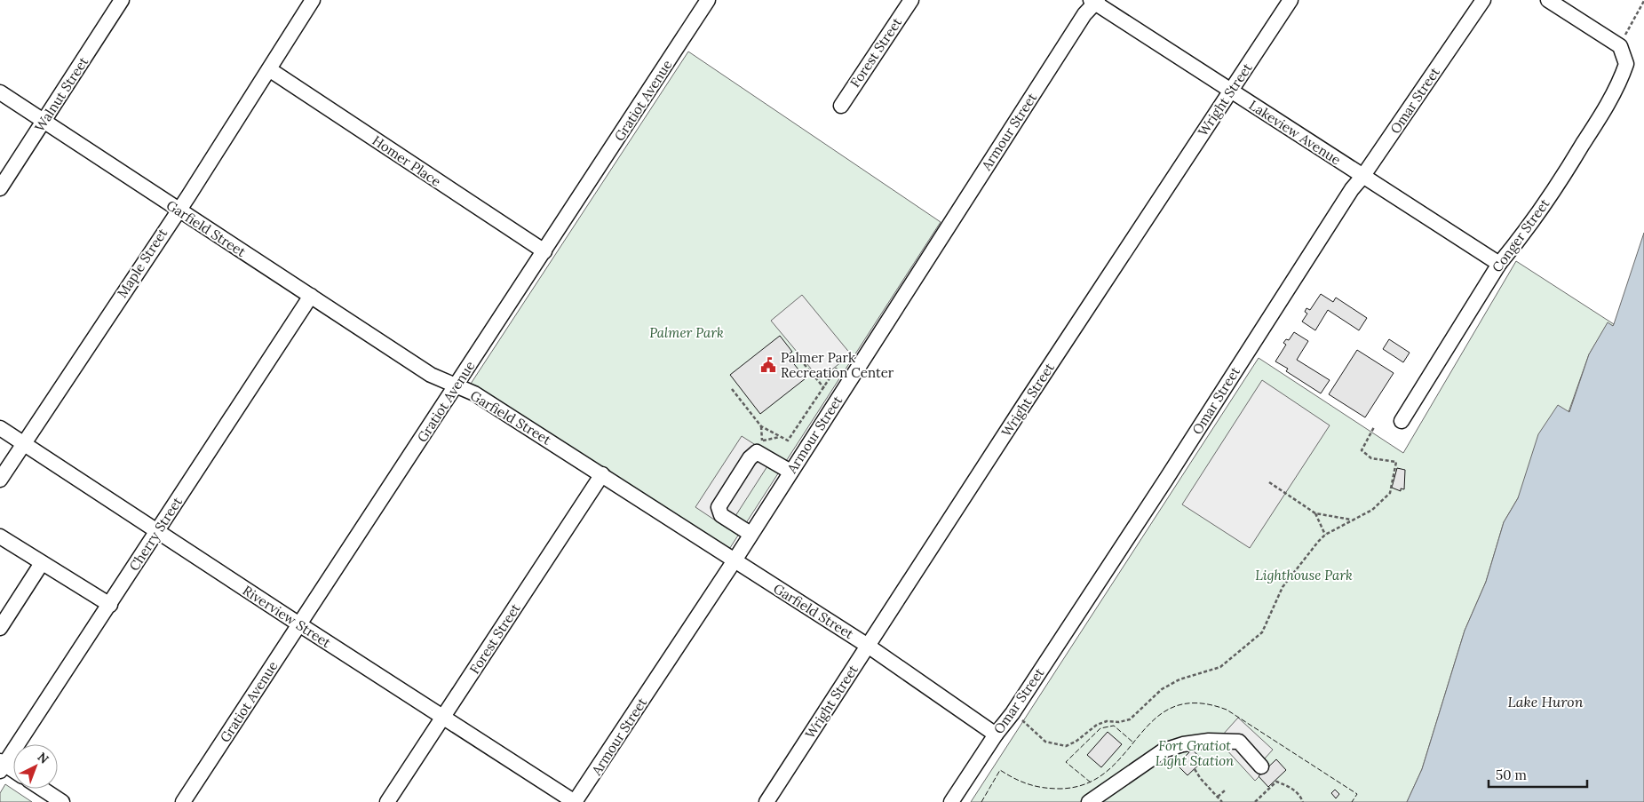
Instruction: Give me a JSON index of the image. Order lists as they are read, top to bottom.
{
  "streets": {
    "street": [
      "Forest Street",
      "Walnut Street",
      "Wright Street",
      "Gratiot Avenue",
      "Omar Street",
      "Armour Street",
      "Lakeview Avenue",
      "Homer Place",
      "Garfield Street",
      "Conger Street",
      "Maple Street",
      "Cherry Street",
      "Riverview Street"
    ]
  },
  "crossings": [
    ["Forest Street", "Garfield Street"],
    ["Forest Street", "Riverview Street"],
    ["Walnut Street", "Garfield Street"],
    ["Wright Street", "Lakeview Avenue"],
    ["Wright Street", "Garfield Street"],
    ["Gratiot Avenue", "Homer Place"],
    ["Gratiot Avenue", "Garfield Street"],
    ["Gratiot Avenue", "Riverview Street"],
    ["Omar Street", "Lakeview Avenue"],
    ["Omar Street", "Garfield Street"],
    ["Armour Street", "Lakeview Avenue"],
    ["Armour Street", "Garfield Street"],
    ["Armour Street", "Riverview Street"],
    ["Lakeview Avenue", "Conger Street"],
    ["Homer Place", "Maple Street"],
    ["Garfield Street", "Maple Street"],
    ["Garfield Street", "Cherry Street"],
    ["Maple Street", "Riverview Street"],
    ["Cherry Street", "Riverview Street"]
  ],
  "water": ["Lake Huron"],
  "parks": ["Palmer Park", "Lighthouse Park", "Fort Gratiot Light Station"],
  "places": {
    "public building": ["Palmer Park Recreation Center"]
  },
  "scale_bar": "50 m",
  "north": "top right"
}
